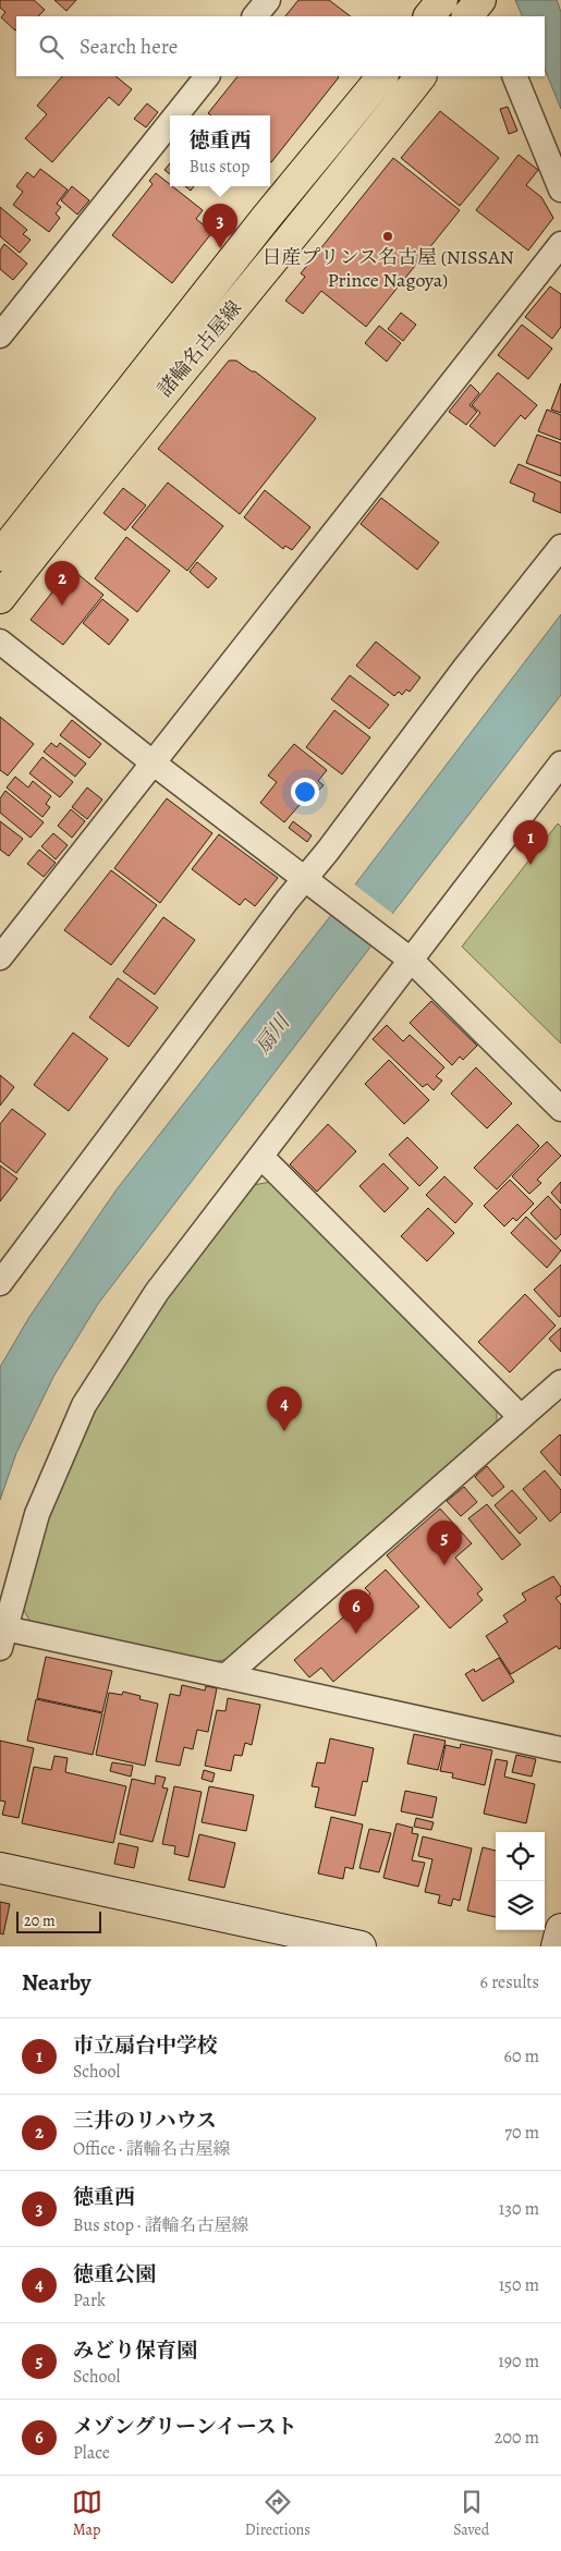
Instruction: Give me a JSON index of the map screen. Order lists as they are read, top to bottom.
{
  "streets": {
    "main road": ["諸輪名古屋線"]
  },
  "water": ["扇川"],
  "places": ["日産プリンス名古屋 (NISSAN Prince Nagoya)"],
  "scale_bar": "20 m",
  "page": {
    "search": "Search here",
    "popup": ["徳重西", "Bus stop"],
    "pins": [
      "3",
      "2",
      "1",
      "4",
      "5",
      "6"
    ],
    "scale": "20 m",
    "heading": ["Nearby", "6 results"],
    "list": [
      {
        "mark": "1",
        "name": "市立扇台中学校",
        "note": "School",
        "value": "60 m"
      },
      {
        "mark": "2",
        "name": "三井のリハウス",
        "note": "Office · 諸輪名古屋線",
        "value": "70 m"
      },
      {
        "mark": "3",
        "name": "徳重西",
        "note": "Bus stop · 諸輪名古屋線",
        "value": "130 m"
      },
      {
        "mark": "4",
        "name": "徳重公園",
        "note": "Park",
        "value": "150 m"
      },
      {
        "mark": "5",
        "name": "みどり保育園",
        "note": "School",
        "value": "190 m"
      },
      {
        "mark": "6",
        "name": "メゾングリーンイースト",
        "note": "Place",
        "value": "200 m"
      }
    ],
    "nav": ["Map", "Directions", "Saved"]
  }
}
